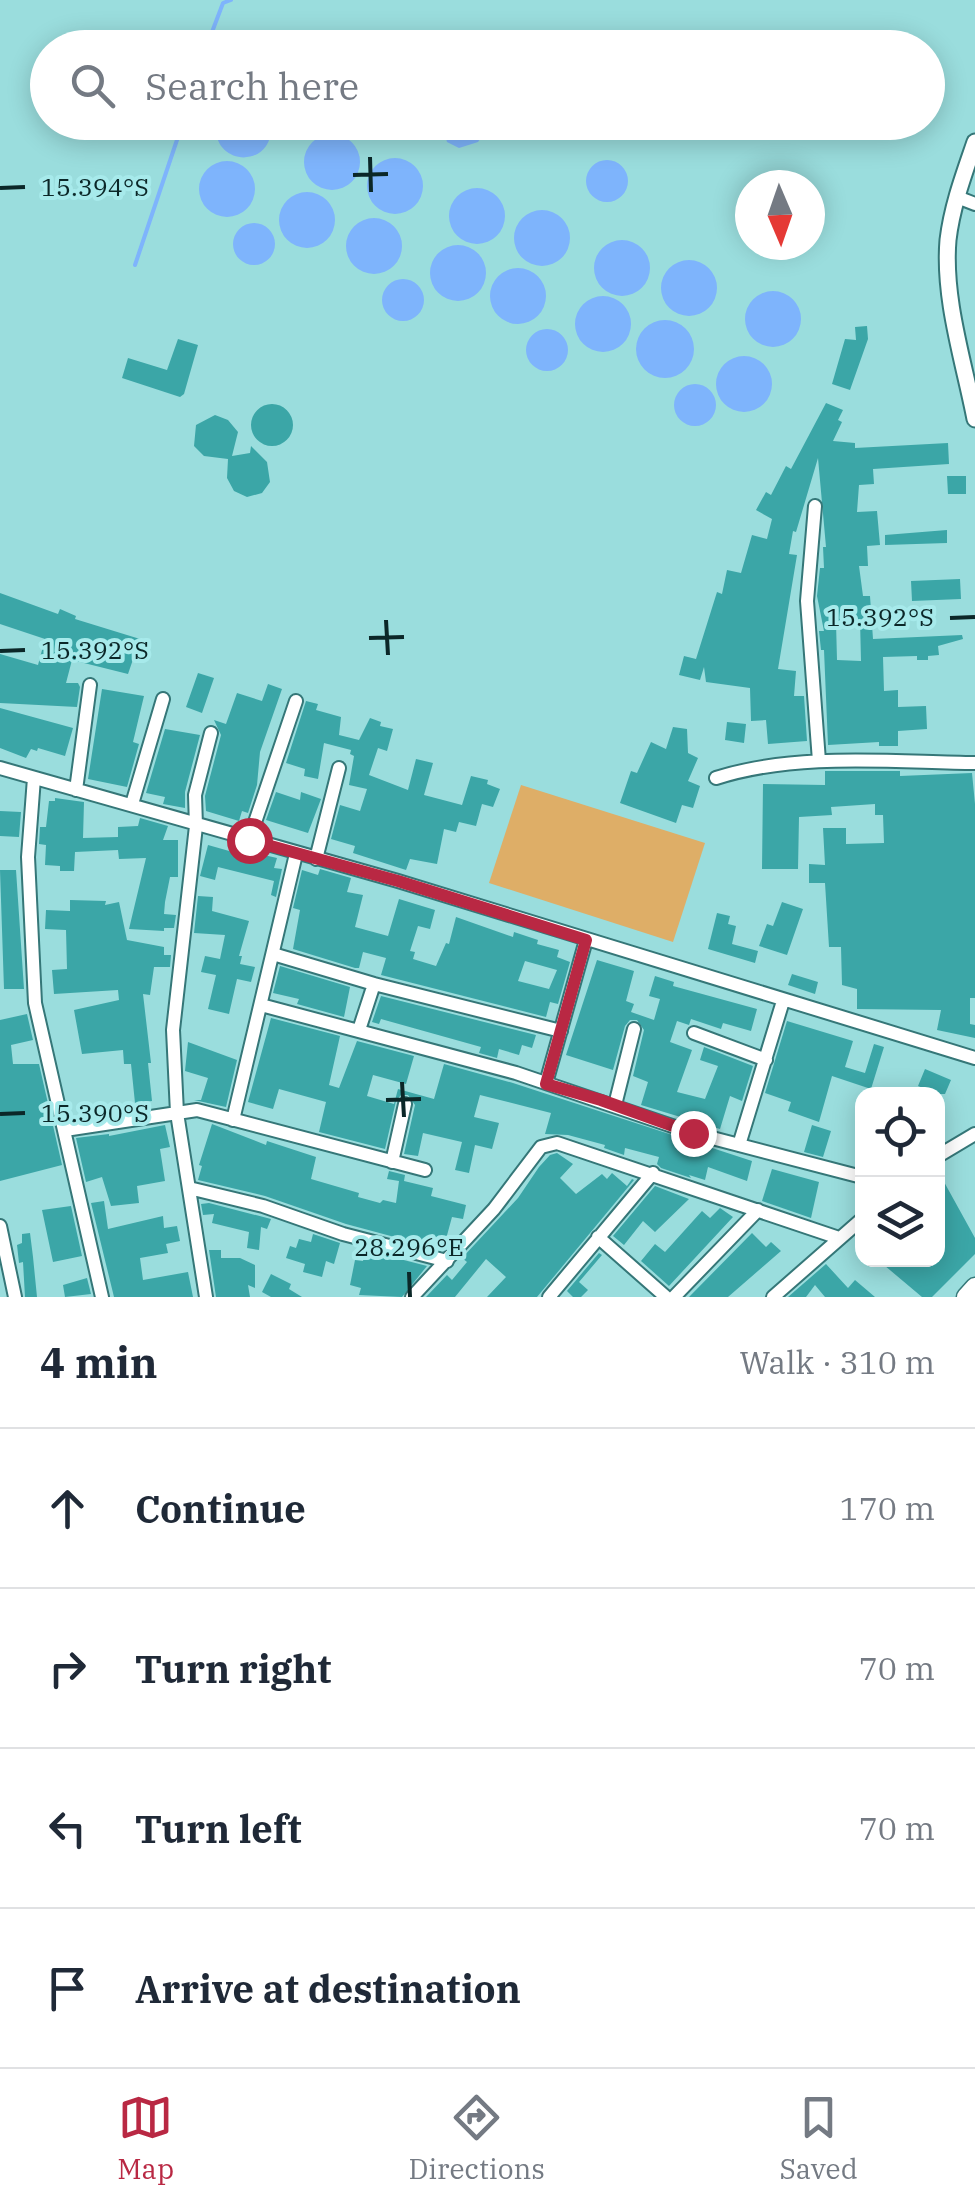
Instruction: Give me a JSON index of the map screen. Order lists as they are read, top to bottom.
{
  "north": "bottom",
  "page": {
    "search": "Search here",
    "heading": ["4 min", "Walk · 310 m"],
    "list": [
      ["Continue", "170 m"],
      ["Turn right", "70 m"],
      ["Turn left", "70 m"],
      "Arrive at destination"
    ],
    "nav": ["Map", "Directions", "Saved"]
  },
  "coordinates": [
    "15.394°S",
    "15.392°S",
    "15.390°S",
    "28.296°E"
  ]
}
